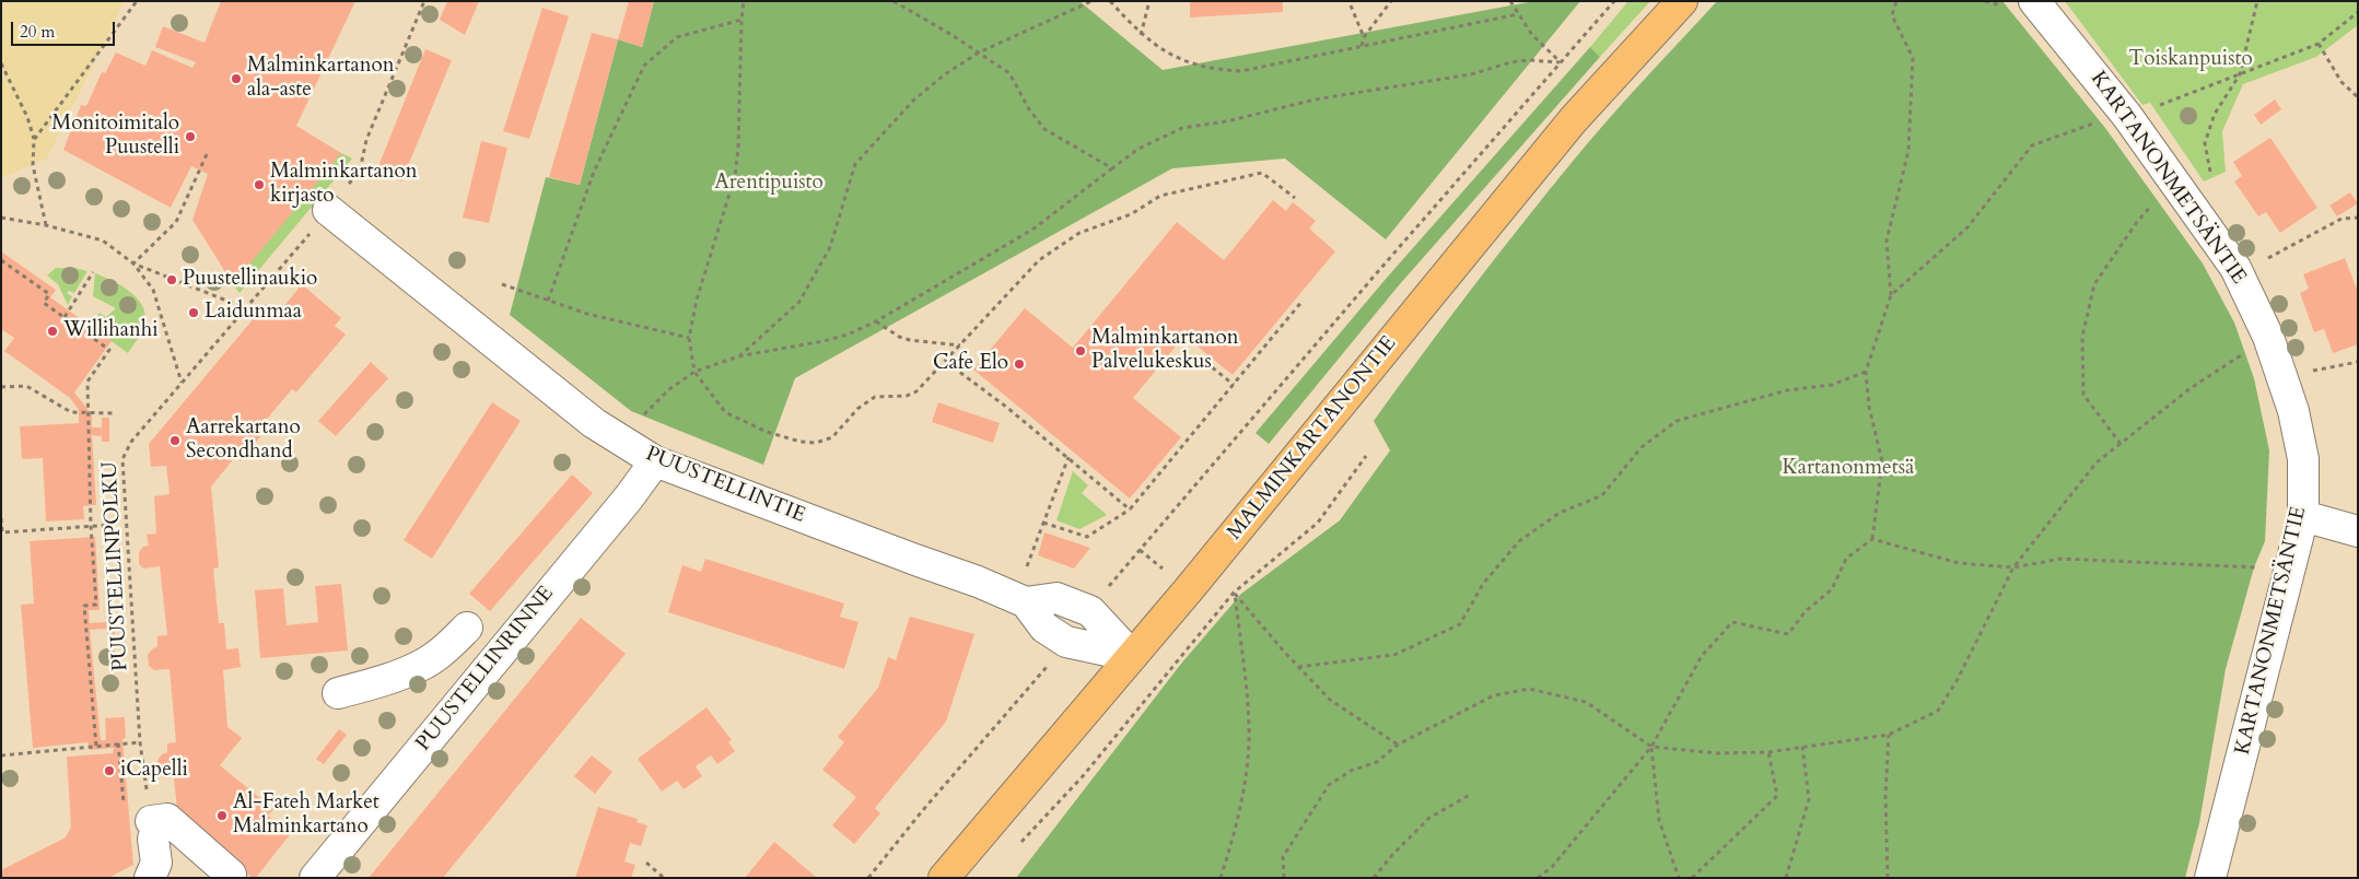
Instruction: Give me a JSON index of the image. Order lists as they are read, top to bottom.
{
  "streets": {
    "main road": ["MALMINKARTANONTIE"],
    "street": ["KARTANONMETSÄNTIE", "PUUSTELLINTIE", "PUUSTELLINRINNE"],
    "path": ["PUUSTELLINPOLKU"]
  },
  "crossings": [
    ["PUUSTELLINTIE", "PUUSTELLINRINNE"]
  ],
  "parks": ["Toiskanpuisto", "Arentipuisto", "Kartanonmetsä"],
  "places": [
    "Malminkartanon ala-aste",
    "Monitoimitalo Puustelli",
    "Malminkartanon kirjasto",
    "Puustellinaukio",
    "Laidunmaa",
    "Willihanhi",
    "Malminkartanon Palvelukeskus",
    "Cafe Elo",
    "Aarrekartano Secondhand",
    "iCapelli",
    "Al-Fateh Market Malminkartano"
  ],
  "scale_bar": "20 m"
}
